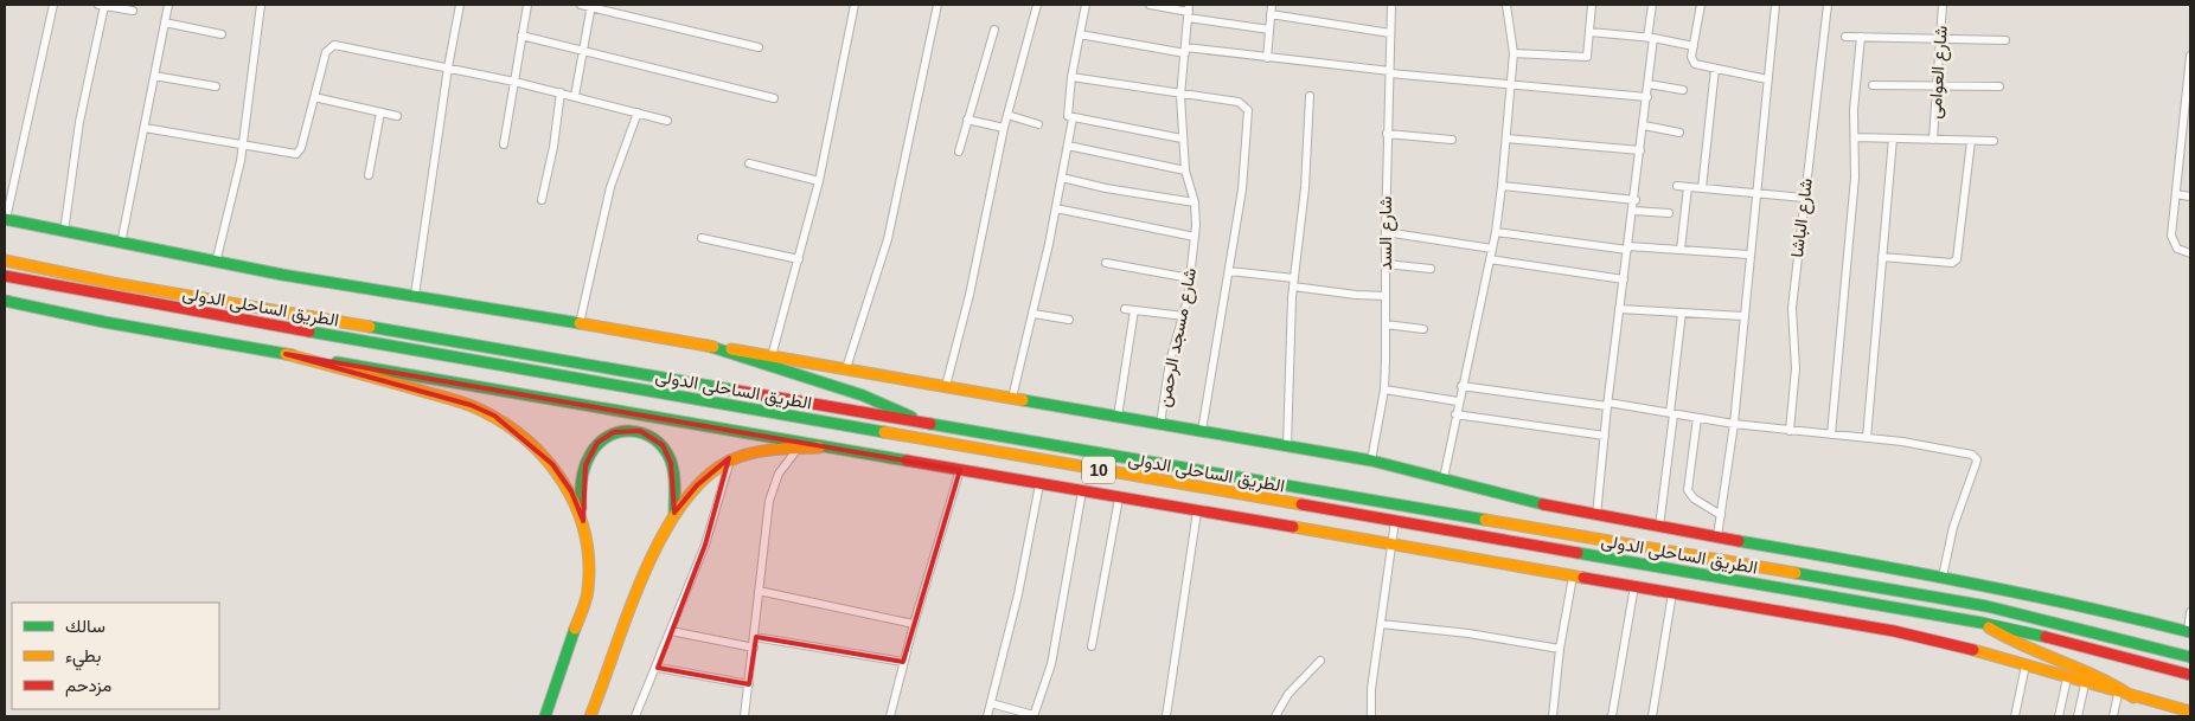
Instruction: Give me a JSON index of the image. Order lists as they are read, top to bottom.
{
  "streets": {
    "main road": ["الطريق الساحلى الدولى", "10"],
    "street": [
      "شارع العوامى",
      "شارع الباشا",
      "شارع السد",
      "شارع مسجد الرحمن"
    ]
  },
  "legend": ["سالك", "بطيء", "مزدحم"]
}
